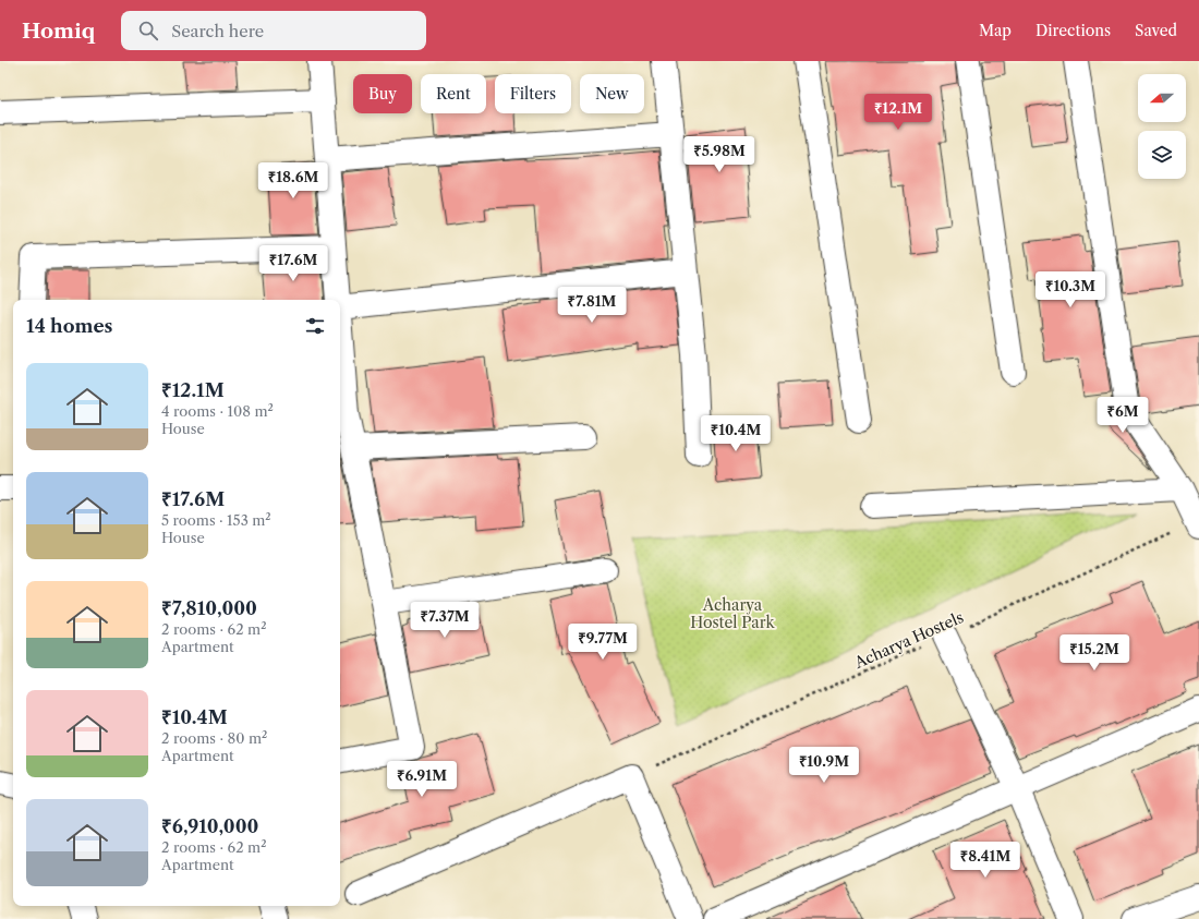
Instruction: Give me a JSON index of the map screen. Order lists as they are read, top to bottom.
{
  "streets": {
    "path": ["Acharya Hostels"]
  },
  "parks": ["Acharya Hostel Park"],
  "north": "left",
  "page": {
    "header": "Homiq",
    "search": "Search here",
    "nav": ["Map", "Directions", "Saved"],
    "chip": [
      "Buy",
      "Rent",
      "Filters",
      "New"
    ],
    "price": [
      "₹12.1M",
      "₹5.98M",
      "₹18.6M",
      "₹17.6M",
      "₹10.3M",
      "₹7.81M",
      "₹6M",
      "₹10.4M",
      "₹7.37M",
      "₹9.77M",
      "₹15.2M",
      "₹10.9M",
      "₹6.91M",
      "₹8.41M"
    ],
    "heading": "14 homes",
    "list": [
      {
        "name": "₹12.1M",
        "note": "4 rooms · 108 m² · House"
      },
      {
        "name": "₹17.6M",
        "note": "5 rooms · 153 m² · House"
      },
      {
        "name": "₹7,810,000",
        "note": "2 rooms · 62 m² · Apartment"
      },
      {
        "name": "₹10.4M",
        "note": "2 rooms · 80 m² · Apartment"
      },
      {
        "name": "₹6,910,000",
        "note": "2 rooms · 62 m² · Apartment"
      }
    ]
  }
}
